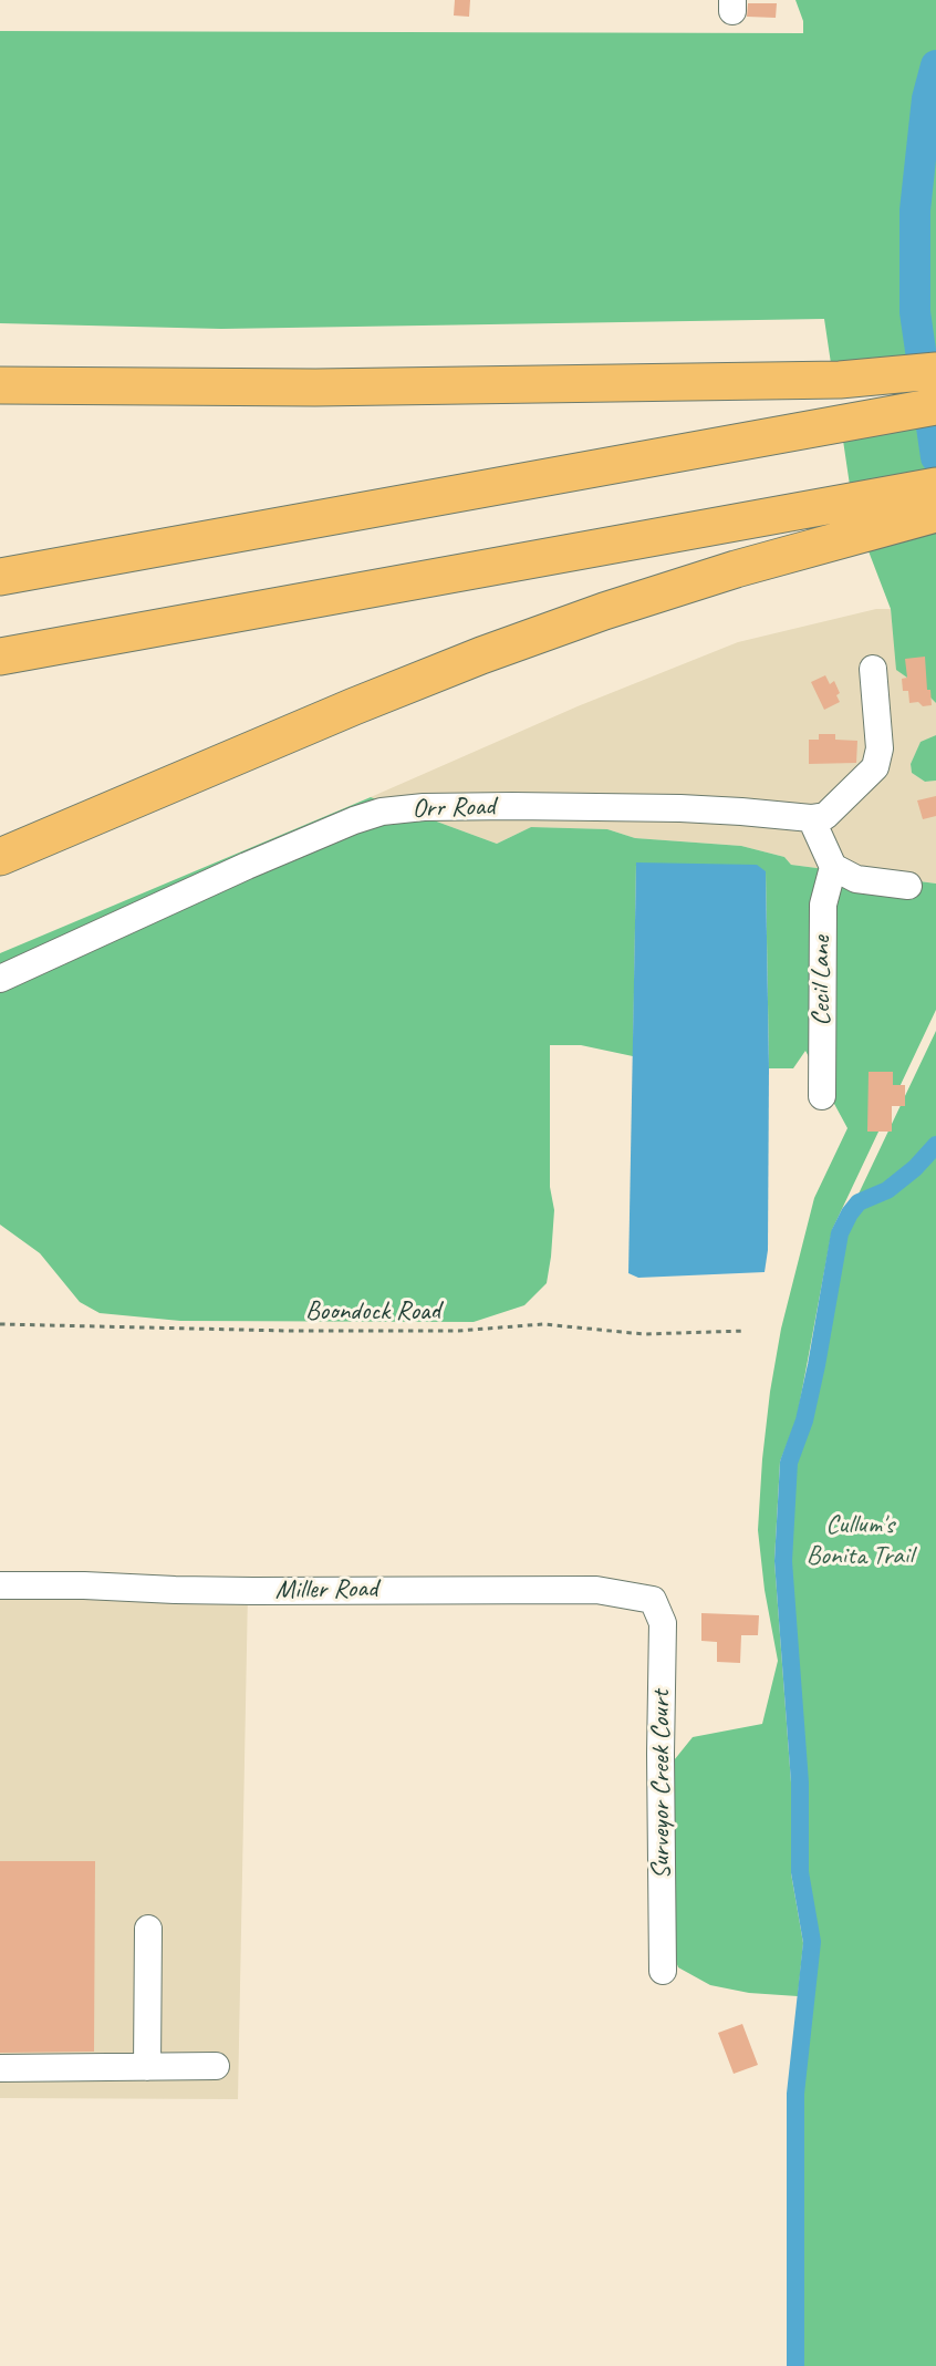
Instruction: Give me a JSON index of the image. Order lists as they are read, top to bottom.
{
  "streets": {
    "street": [
      "Orr Road",
      "Cecil Lane",
      "Miller Road",
      "Surveyor Creek Court"
    ],
    "path": ["Boondock Road"]
  },
  "crossings": [
    ["Miller Road", "Surveyor Creek Court"]
  ],
  "parks": ["Cullum's Bonita Trail"]
}
